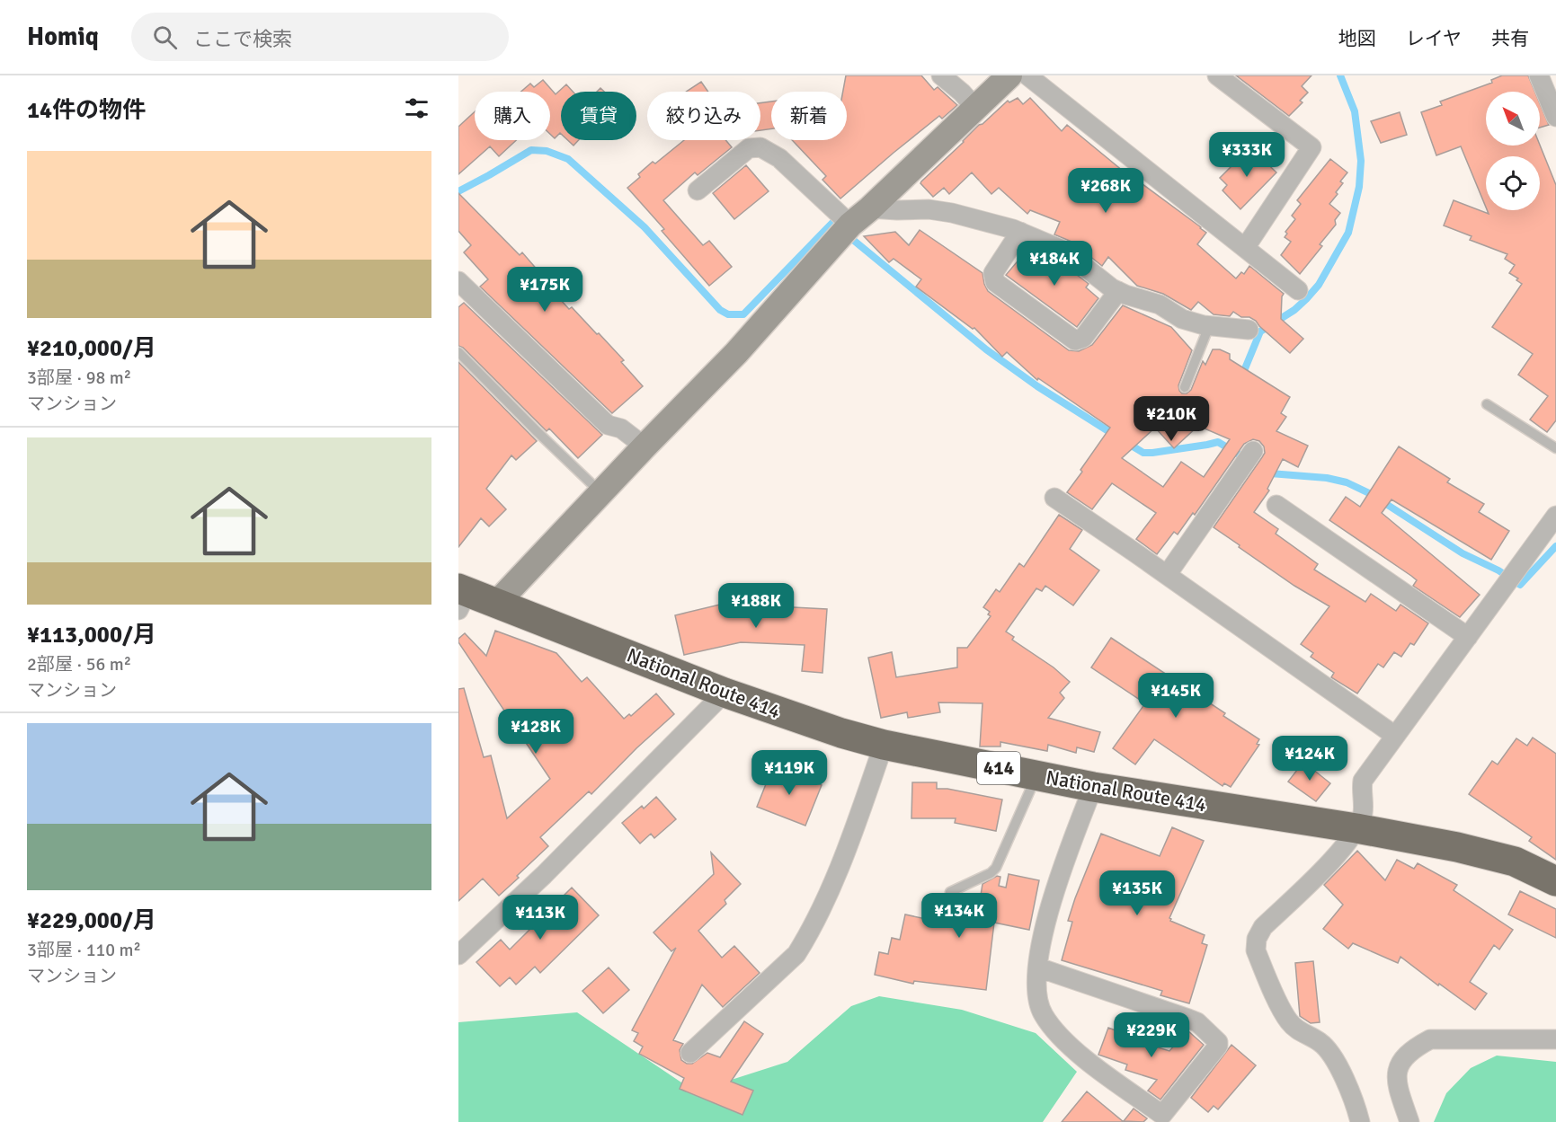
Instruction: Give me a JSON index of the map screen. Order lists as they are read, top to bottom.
{
  "streets": {
    "highway": ["National Route 414", "414"]
  },
  "north": "top left",
  "page": {
    "header": "Homiq",
    "search": "ここで検索",
    "nav": ["地図", "レイヤ", "共有"],
    "heading": "14件の物件",
    "chip": [
      "購入",
      "賃貸",
      "絞り込み",
      "新着"
    ],
    "price": [
      "¥333K",
      "¥268K",
      "¥184K",
      "¥175K",
      "¥210K",
      "¥188K",
      "¥145K",
      "¥128K",
      "¥124K",
      "¥119K",
      "¥135K",
      "¥134K",
      "¥113K",
      "¥229K"
    ],
    "list": [
      {
        "name": "¥210,000/月",
        "note": "3部屋 · 98 m² · マンション"
      },
      {
        "name": "¥113,000/月",
        "note": "2部屋 · 56 m² · マンション"
      },
      {
        "name": "¥229,000/月",
        "note": "3部屋 · 110 m² · マンション"
      }
    ]
  }
}
